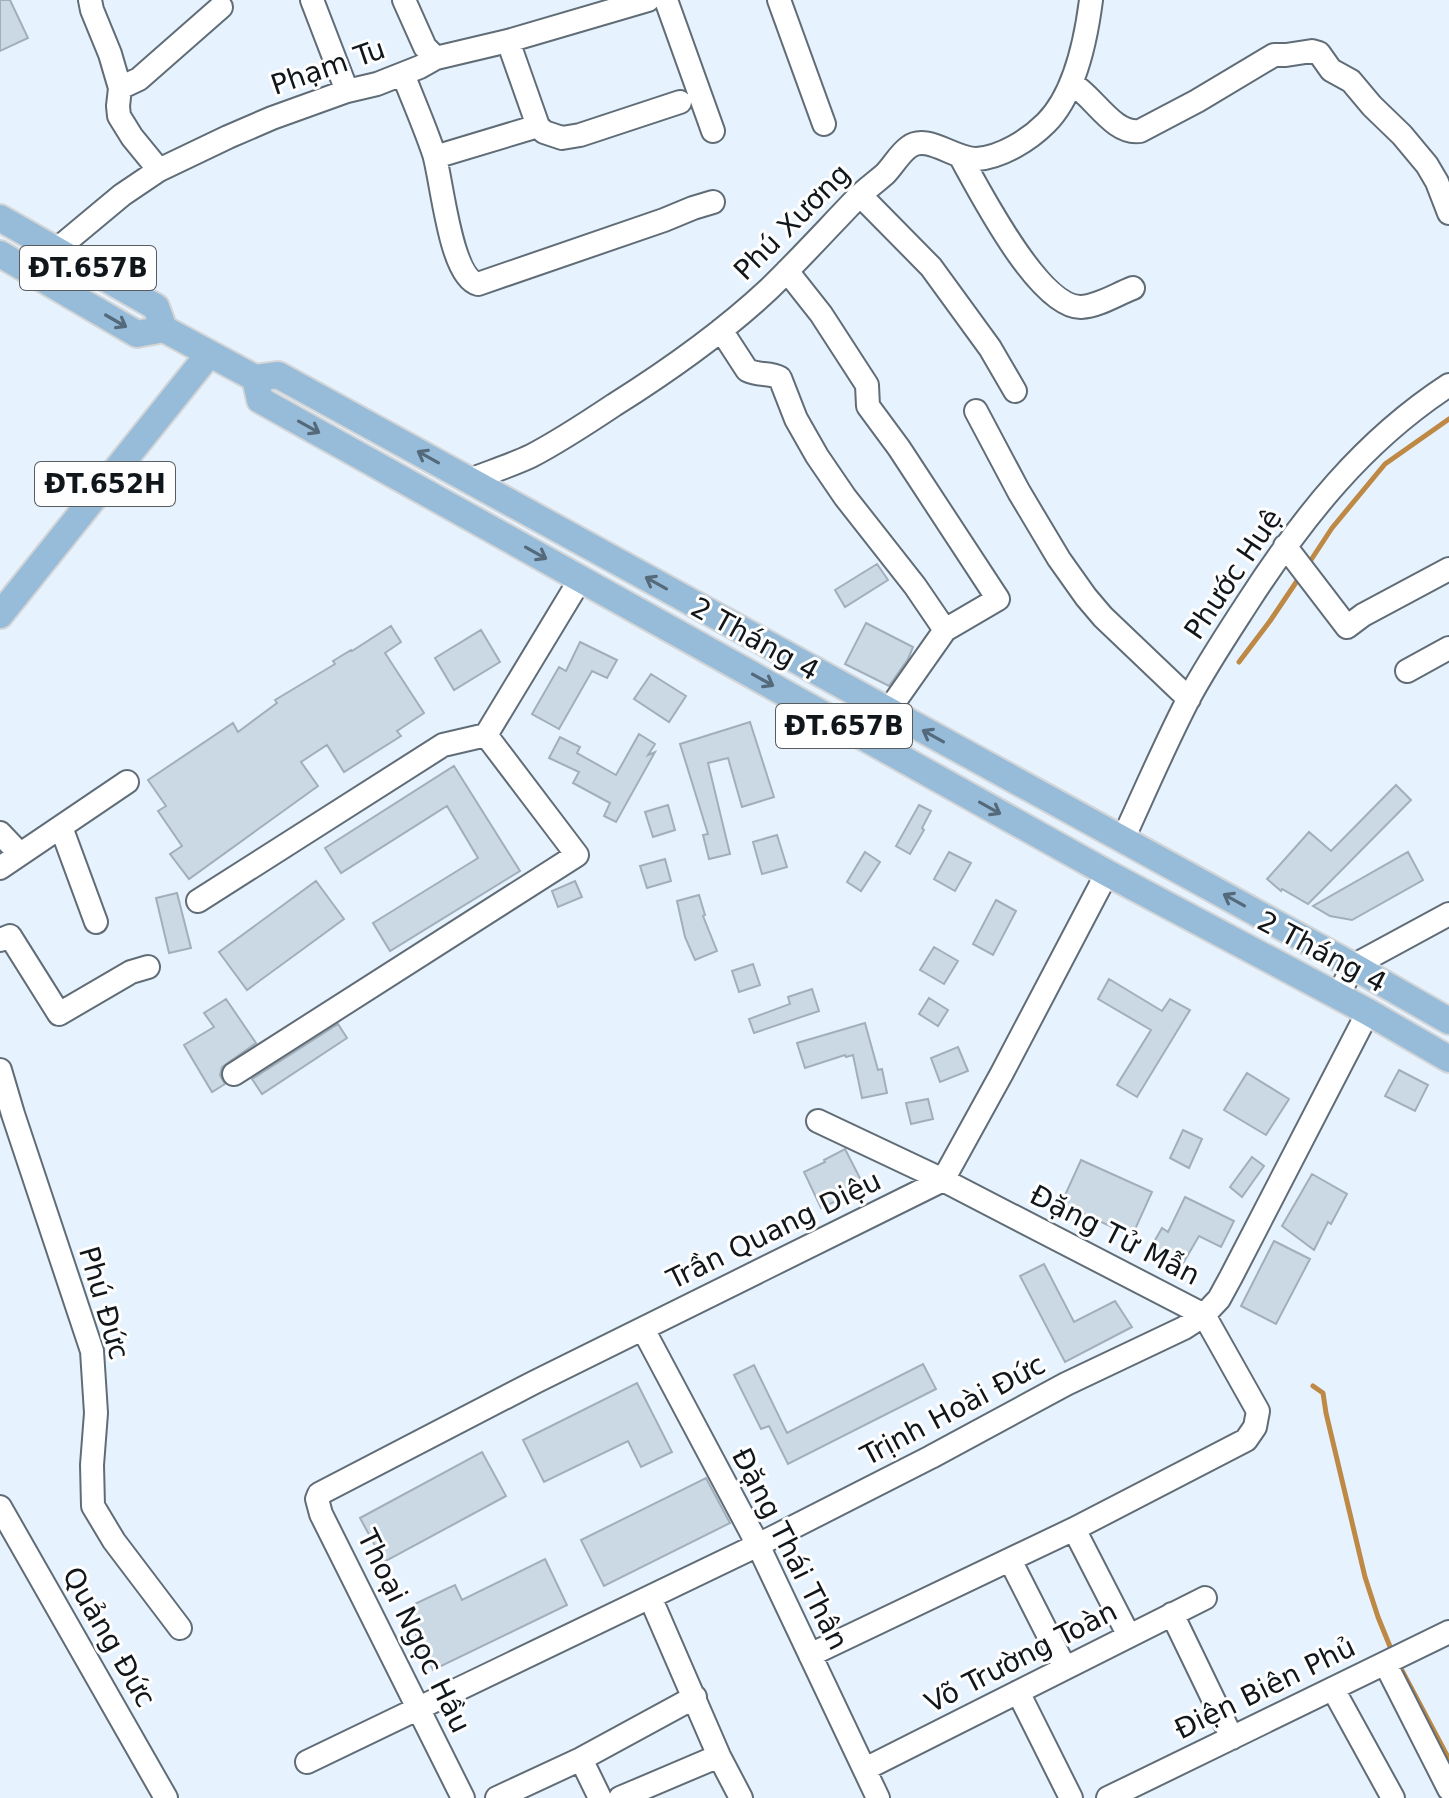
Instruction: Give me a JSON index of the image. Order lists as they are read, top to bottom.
{
  "streets": {
    "main road": ["ĐT.657B", "ĐT.652H", "2 Tháng 4"],
    "street": [
      "Phạm Tu",
      "Phú Xương",
      "Phước Huệ",
      "Trần Quang Diệu",
      "Đặng Tử Mẫn",
      "Phú Đức",
      "Trịnh Hoài Đức",
      "Đặng Thái Thân",
      "Thoại Ngọc Hầu",
      "Quảng Đức",
      "Võ Trường Toàn",
      "Điện Biên Phủ"
    ]
  },
  "crossings": [
    ["Phạm Tu", "2 Tháng 4"],
    ["Phú Xương", "2 Tháng 4"],
    ["ĐT.652H", "2 Tháng 4"],
    ["Phước Huệ", "2 Tháng 4"],
    ["2 Tháng 4", "Trịnh Hoài Đức"],
    ["Trần Quang Diệu", "Đặng Tử Mẫn"],
    ["Trần Quang Diệu", "Đặng Thái Thân"],
    ["Trần Quang Diệu", "Thoại Ngọc Hầu"],
    ["Đặng Tử Mẫn", "Trịnh Hoài Đức"],
    ["Trịnh Hoài Đức", "Đặng Thái Thân"],
    ["Trịnh Hoài Đức", "Thoại Ngọc Hầu"],
    ["Đặng Thái Thân", "Võ Trường Toàn"]
  ]
}
